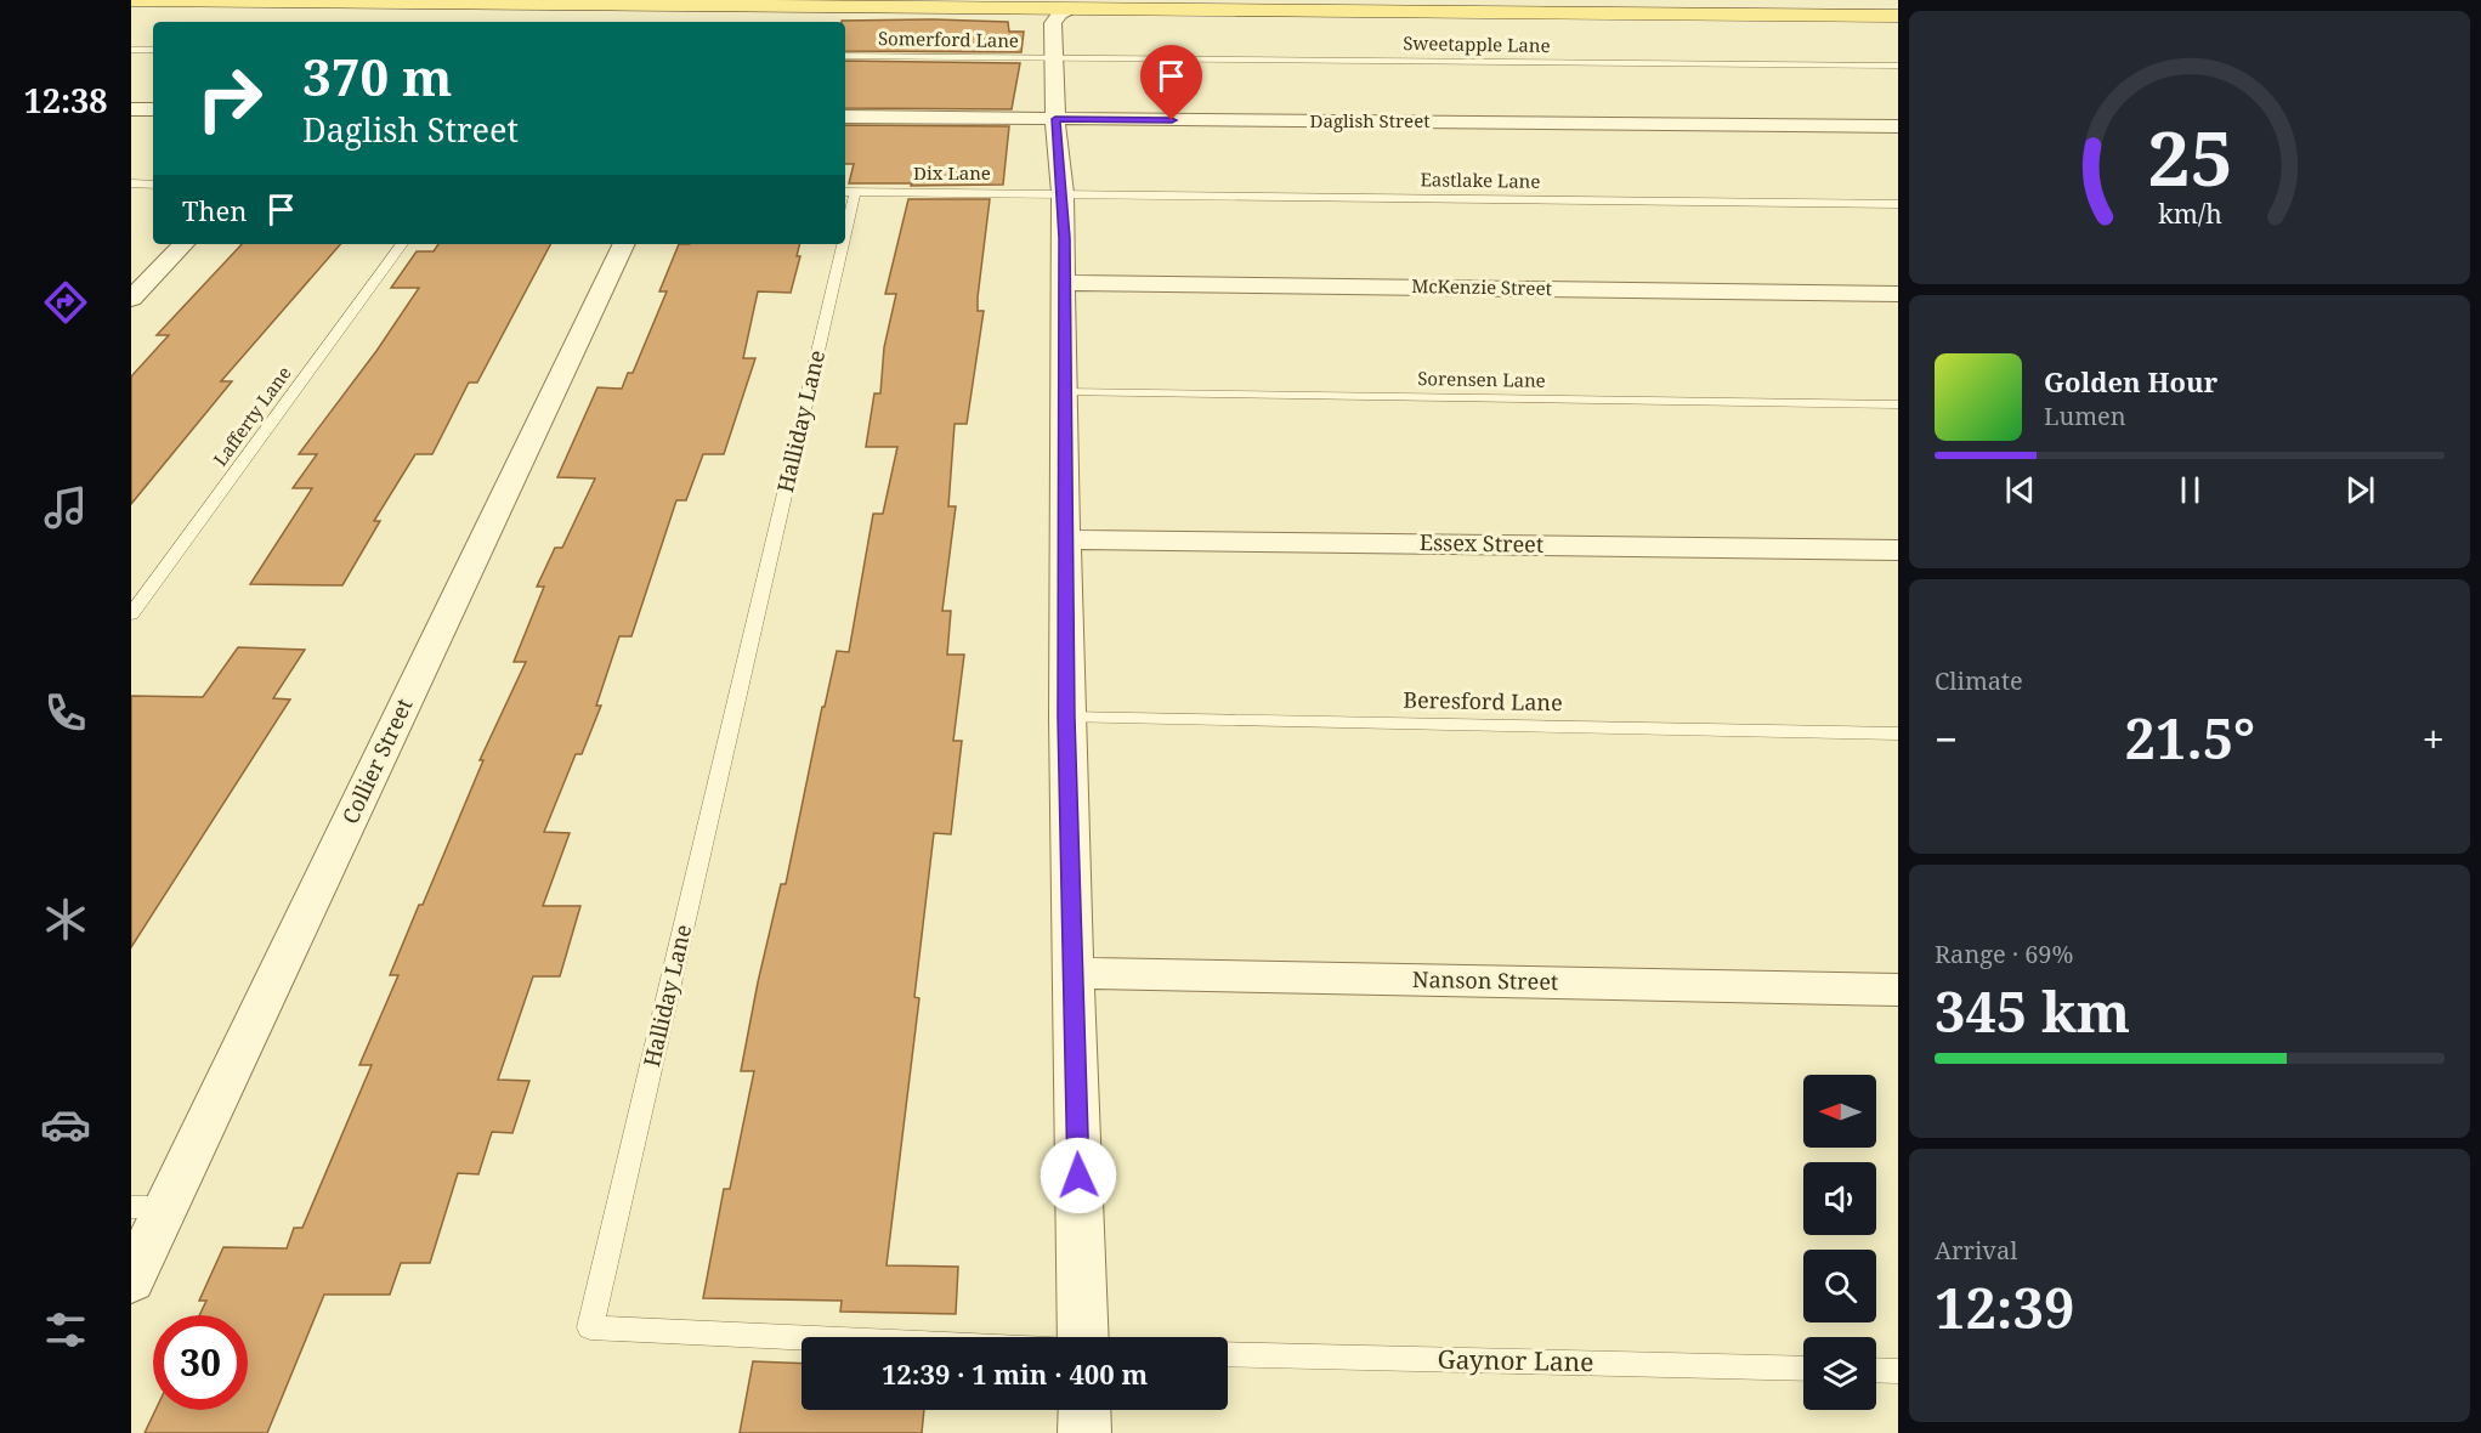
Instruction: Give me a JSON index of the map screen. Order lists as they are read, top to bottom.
{
  "streets": {
    "street": [
      "Daglish Street",
      "McKenzie Street",
      "Essex Street",
      "Collier Street",
      "Nanson Street"
    ],
    "lane": [
      "Somerford Lane",
      "Sweetapple Lane",
      "Dix Lane",
      "Eastlake Lane",
      "Sorensen Lane",
      "Lafferty Lane",
      "Halliday Lane",
      "Beresford Lane",
      "Gaynor Lane"
    ]
  },
  "crossings": [
    ["Somerford Lane", "Sweetapple Lane"],
    ["Dix Lane", "Eastlake Lane"]
  ],
  "north": "left",
  "page": {
    "tabs": "12:38",
    "turn": ["370 m", "Daglish Street"],
    "then": "Then",
    "song": ["Golden Hour", "Lumen"],
    "tile": [
      "Climate",
      ["Range · 69%", "345 km"],
      ["Arrival", "12:39"]
    ],
    "heat": ["−", "21.5°", "+"],
    "limit": "30",
    "trip": "12:39 · 1 min · 400 m",
    "gauge": ["25", "km/h"]
  }
}
